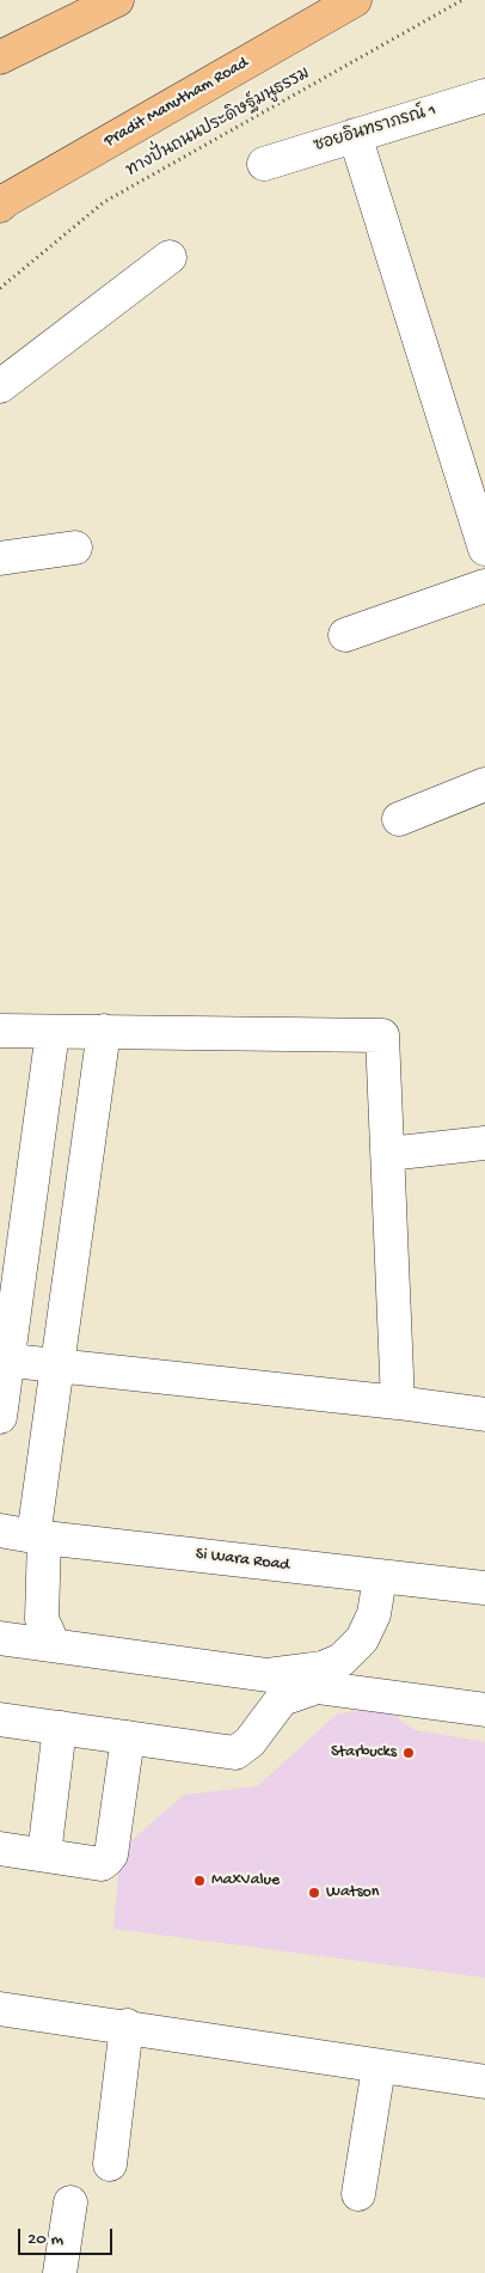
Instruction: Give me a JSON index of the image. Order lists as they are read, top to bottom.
{
  "streets": {
    "main road": ["Pradit Manutham Road"],
    "street": ["ซอยอินทราภรณ์ 1", "Si Wara Road"],
    "path": ["ทางปั่นถนนประดิษฐ์มนูธรรม"]
  },
  "places": ["Starbucks", "MaxValue", "Watson"],
  "scale_bar": "20 m"
}
